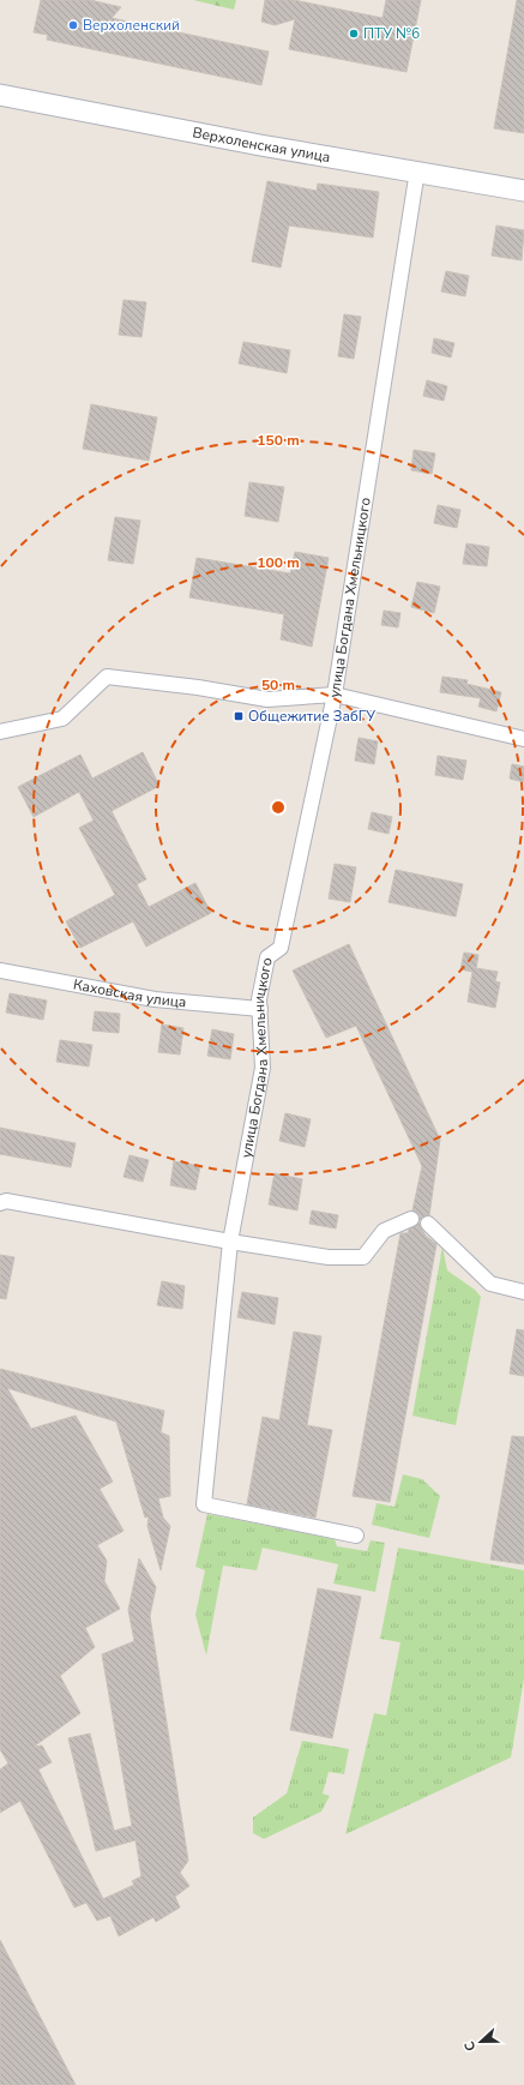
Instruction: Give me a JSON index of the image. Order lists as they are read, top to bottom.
{
  "streets": {
    "main road": ["Верхоленская улица"],
    "street": ["улица Богдана Хмельницкого", "Каховская улица"]
  },
  "crossings": [
    ["Верхоленская улица", "улица Богдана Хмельницкого"],
    ["улица Богдана Хмельницкого", "Каховская улица"]
  ],
  "places": {
    "other": ["Верхоленский", "ПТУ №6"],
    "transit": ["Общежитие ЗабГУ"]
  },
  "north": "left",
  "rings": ["150 m", "100 m", "50 m"]
}
